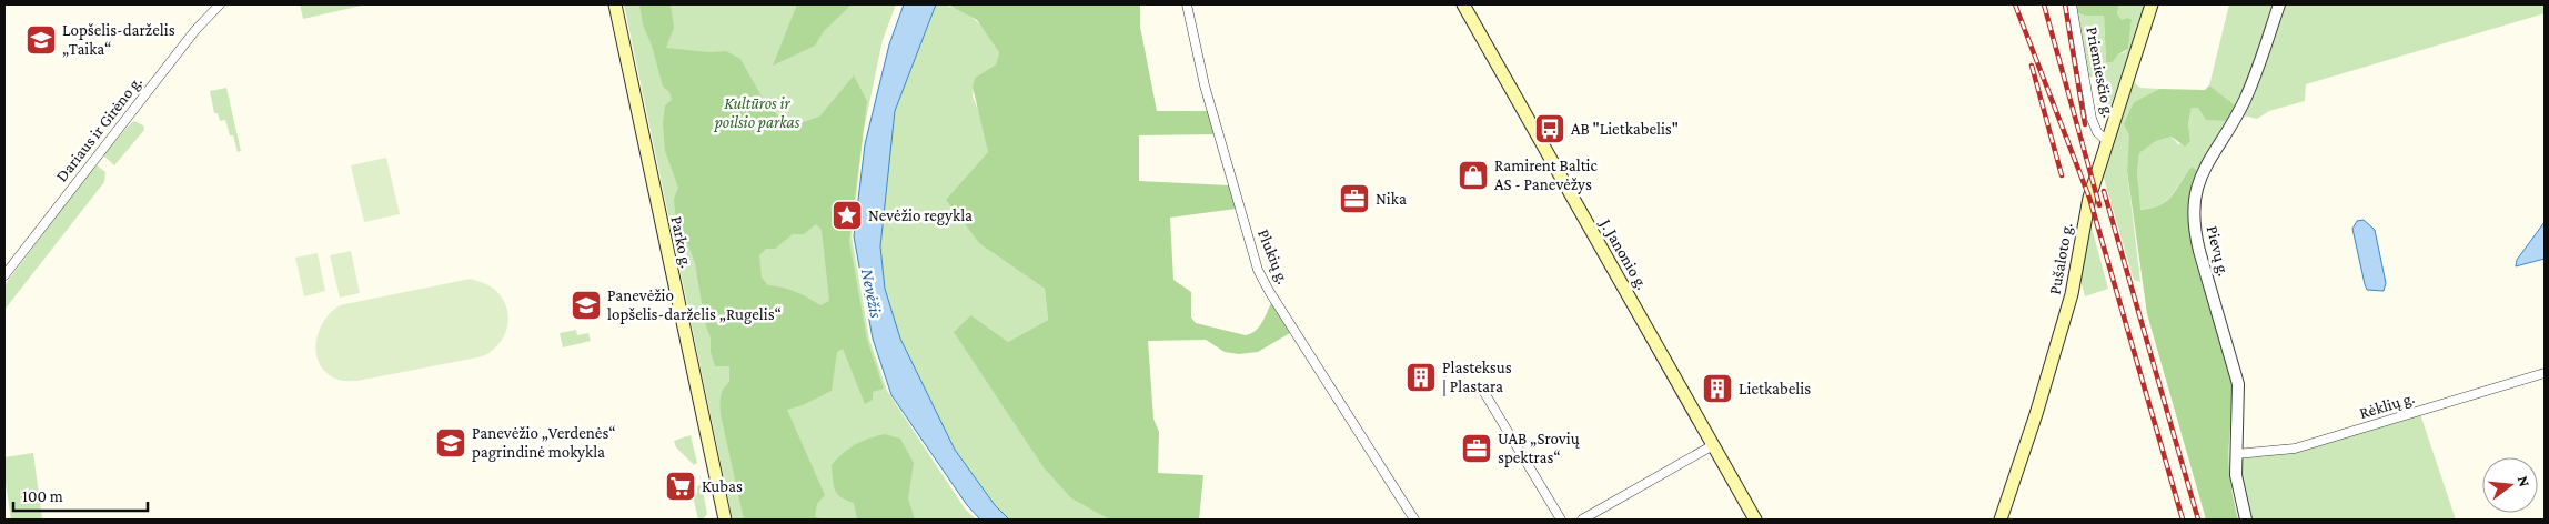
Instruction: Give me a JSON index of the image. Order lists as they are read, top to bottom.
{
  "streets": {
    "main road": ["Parko g.", "J. Janonio g.", "Pušaloto g."],
    "street": [
      "Priemiesčio g.",
      "Dariaus ir Girėno g.",
      "Pievų g.",
      "Plukių g.",
      "Rėklių g."
    ]
  },
  "crossings": [
    ["Priemiesčio g.", "Pušaloto g."],
    ["Pievų g.", "Rėklių g."]
  ],
  "water": ["Nevėžis"],
  "parks": ["Kultūros ir poilsio parkas"],
  "places": {
    "school or university": ["Lopšelis-darželis „Taika“", "Panevėžio lopšelis-darželis „Rugelis“", "Panevėžio „Verdenės“ pagrindinė mokykla"],
    "bus stop": ["AB \"Lietkabelis\""],
    "shop": ["Ramirent Baltic AS - Panevėžys"],
    "office": ["Nika", "UAB „Srovių spektras“"],
    "place": ["Nevėžio regykla"],
    "building": ["Plasteksus | Plastara", "Lietkabelis"],
    "supermarket": ["Kubas"]
  },
  "scale_bar": "100 m",
  "north": "right"
}
